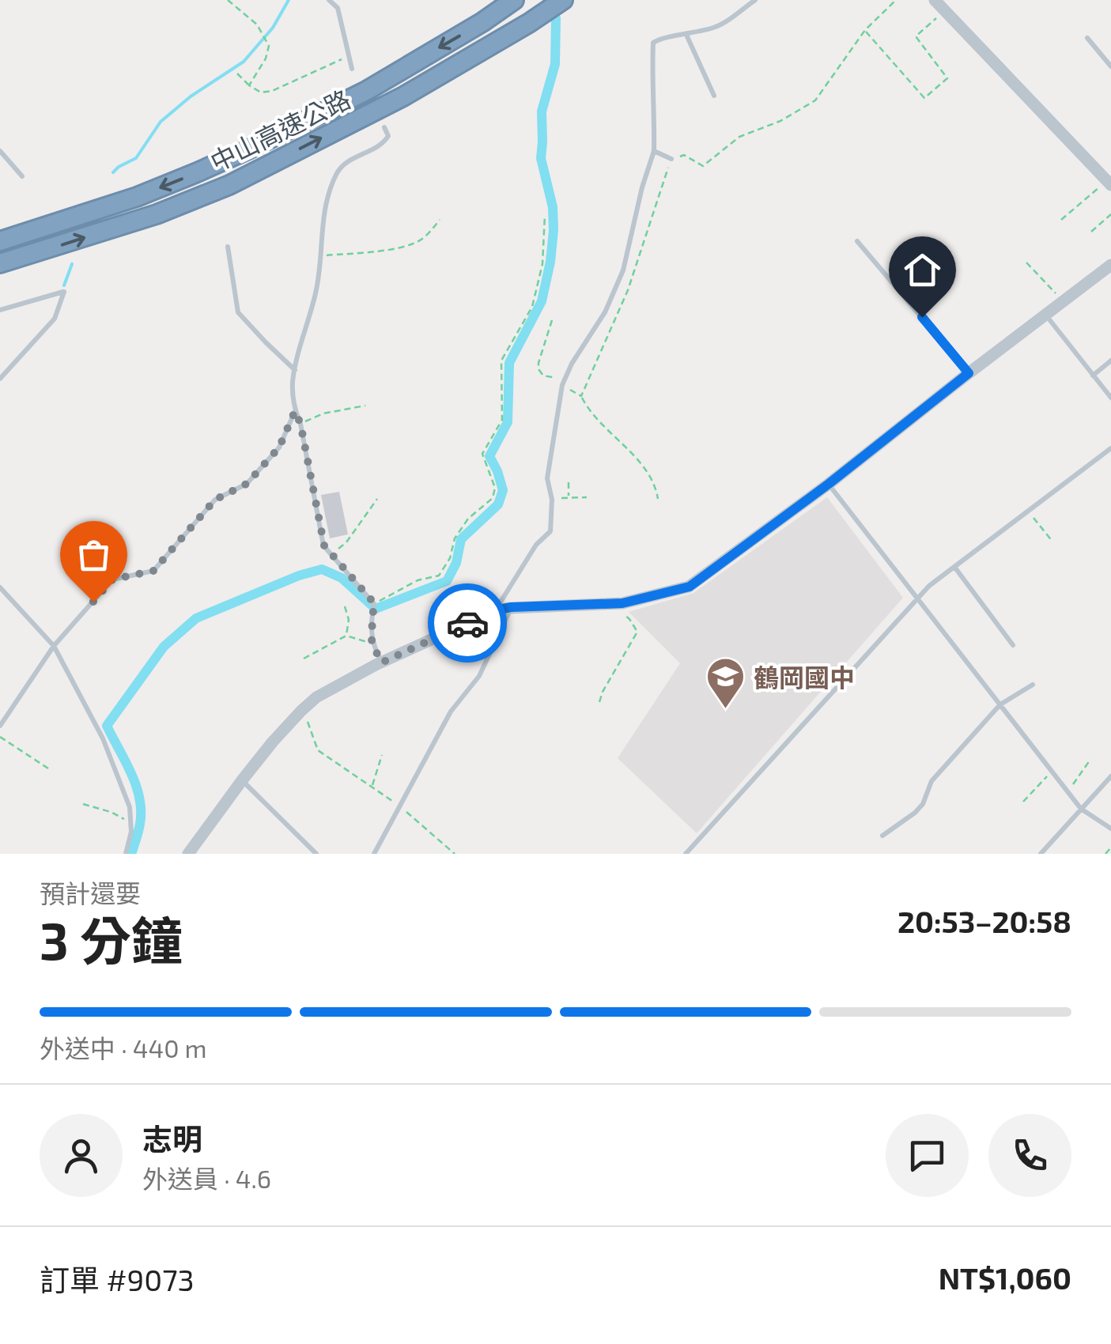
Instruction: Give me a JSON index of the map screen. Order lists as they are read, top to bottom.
{
  "streets": {
    "highway": ["中山高速公路"]
  },
  "places": {
    "school or university": ["鶴岡國中"]
  },
  "page": {
    "heading": ["3 分鐘", "預計還要", "20:53–20:58"],
    "panel": [
      "志明",
      "外送員 · 4.6",
      "訂單 #9073",
      "NT$1,060"
    ],
    "bar": "外送中 · 440 m"
  }
}
